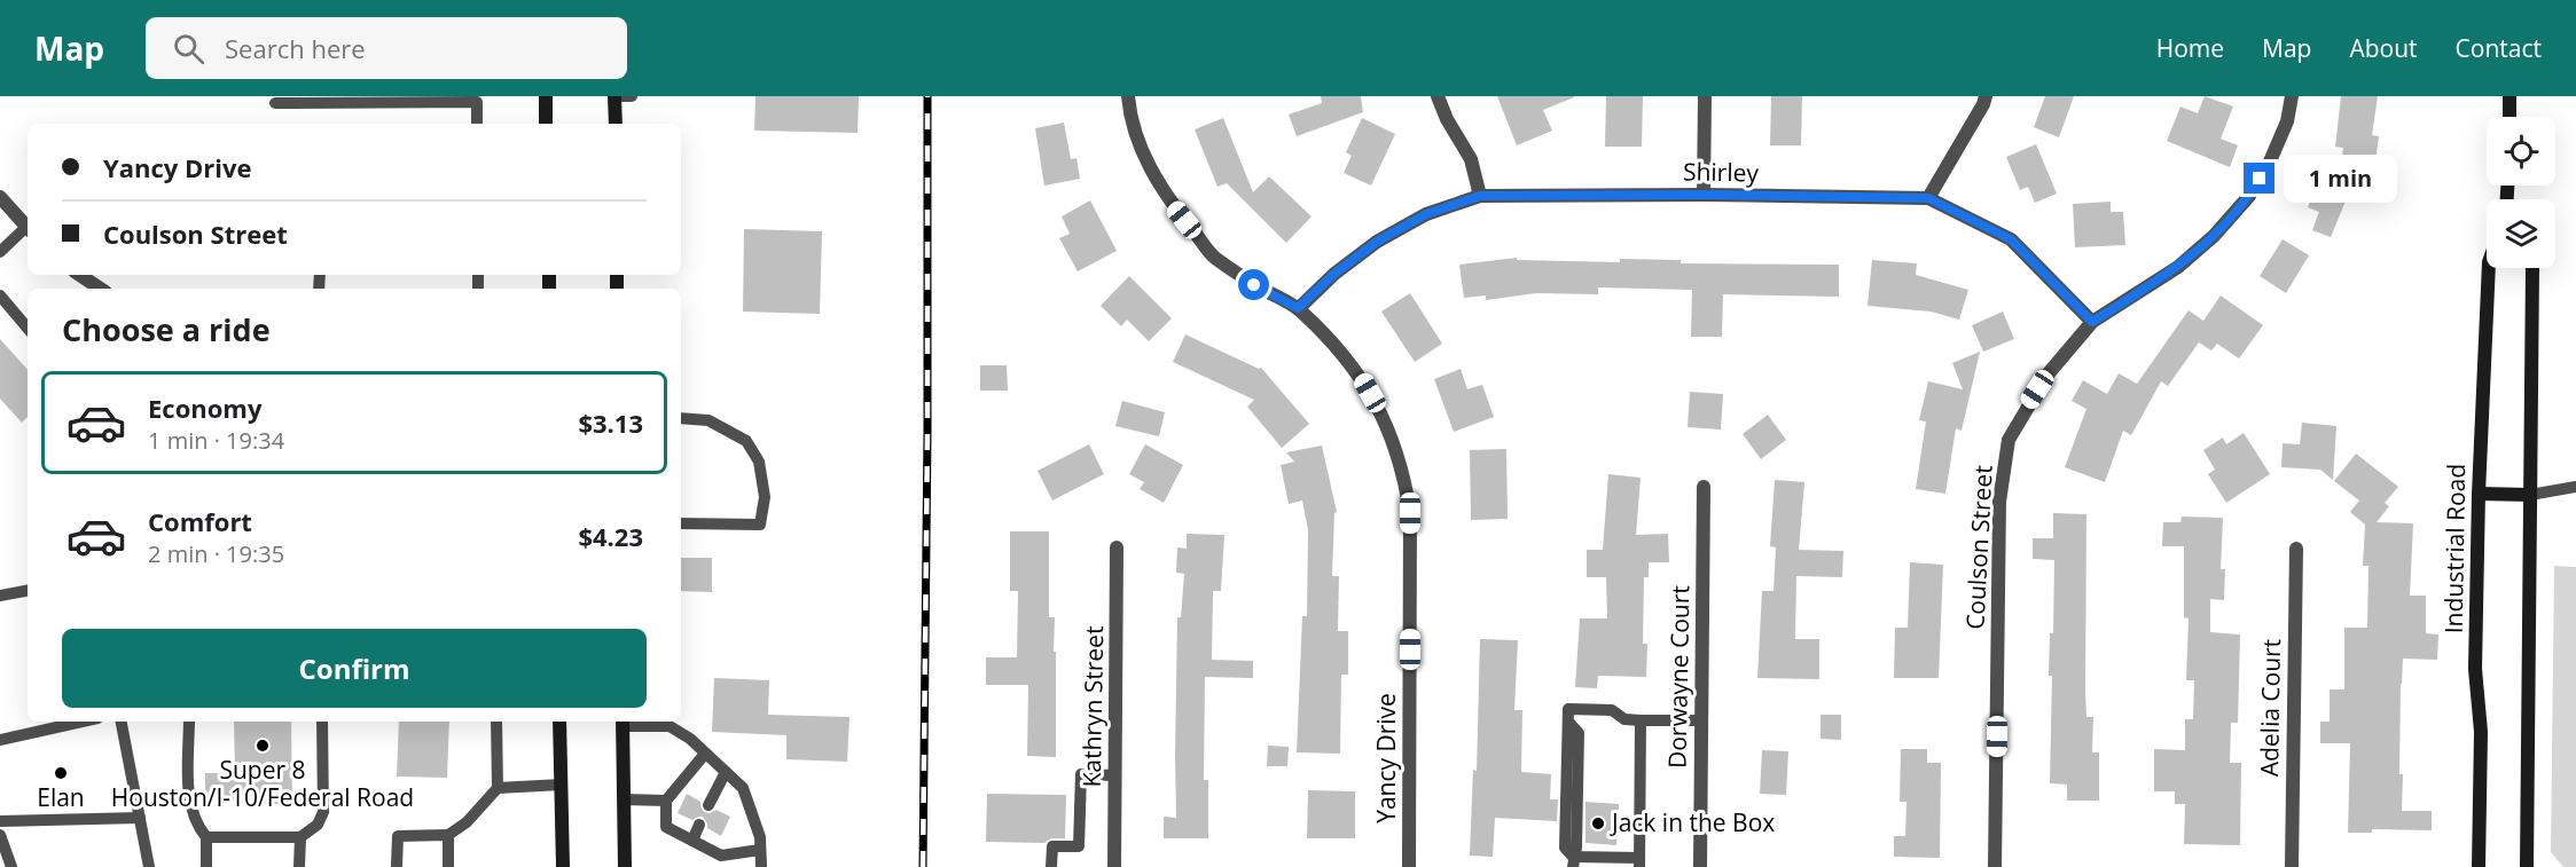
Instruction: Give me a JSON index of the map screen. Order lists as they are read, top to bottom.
{
  "streets": {
    "street": [
      "Shirley",
      "Coulson Street",
      "Industrial Road",
      "Dorwayne Court",
      "Kathryn Street",
      "Adelia Court",
      "Yancy Drive"
    ]
  },
  "crossings": [
    ["Shirley", "Coulson Street"],
    ["Shirley", "Yancy Drive"]
  ],
  "places": ["Super 8 Houston/I-10/Federal Road", "Elan", "Jack in the Box"],
  "page": {
    "header": "Map",
    "search": "Search here",
    "nav": [
      "Home",
      "Map",
      "About",
      "Contact"
    ],
    "banner": ["Yancy Drive", "Coulson Street"],
    "bubble": "1 min",
    "heading": "Choose a ride",
    "list": [
      {
        "name": "Economy",
        "note": "1 min · 19:34",
        "value": "$3.13"
      },
      {
        "name": "Comfort",
        "note": "2 min · 19:35",
        "value": "$4.23"
      }
    ],
    "buttons": "Confirm"
  }
}
